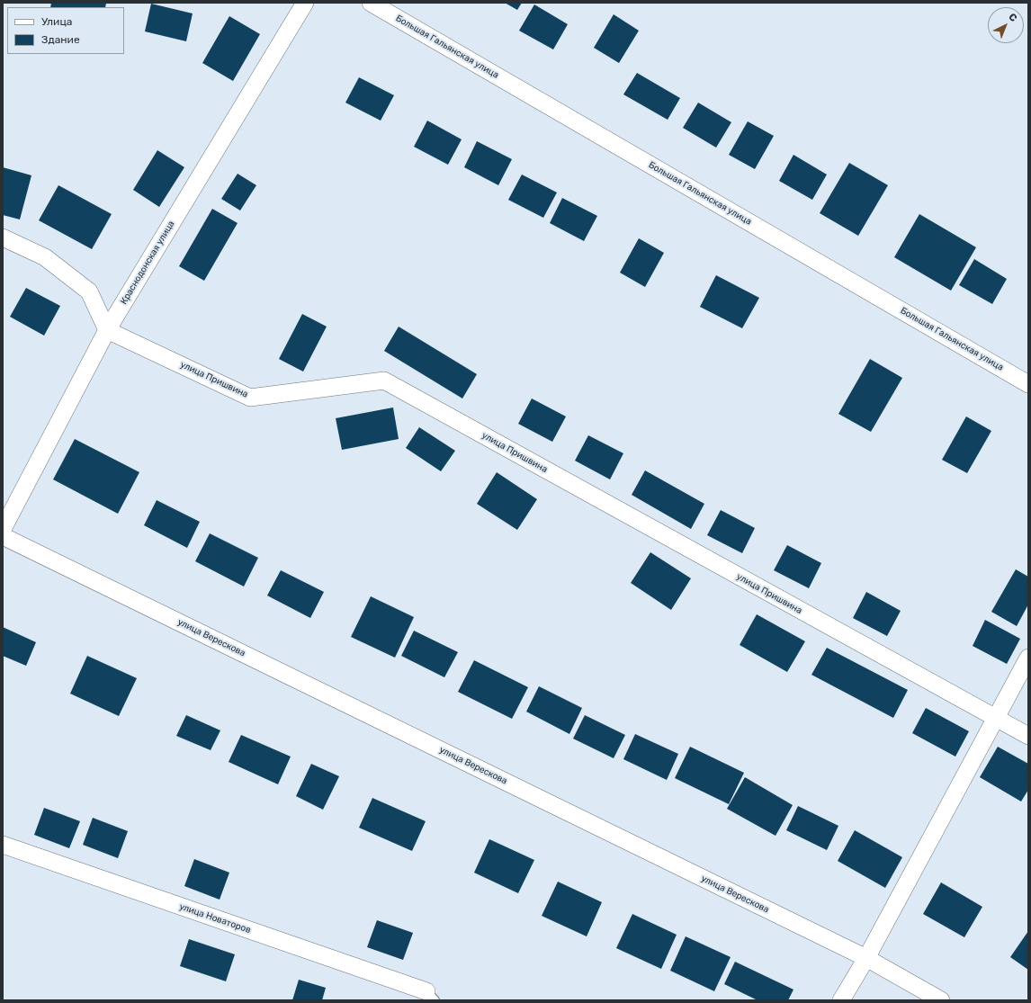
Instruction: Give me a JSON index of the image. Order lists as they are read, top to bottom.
{
  "streets": {
    "street": [
      "Большая Гальянская улица",
      "Краснодонская улица",
      "улица Пришвина",
      "улица Верескова",
      "улица Новаторов"
    ]
  },
  "crossings": [
    ["Краснодонская улица", "улица Пришвина"]
  ],
  "legend": ["Улица", "Здание"],
  "north": "top right"
}
